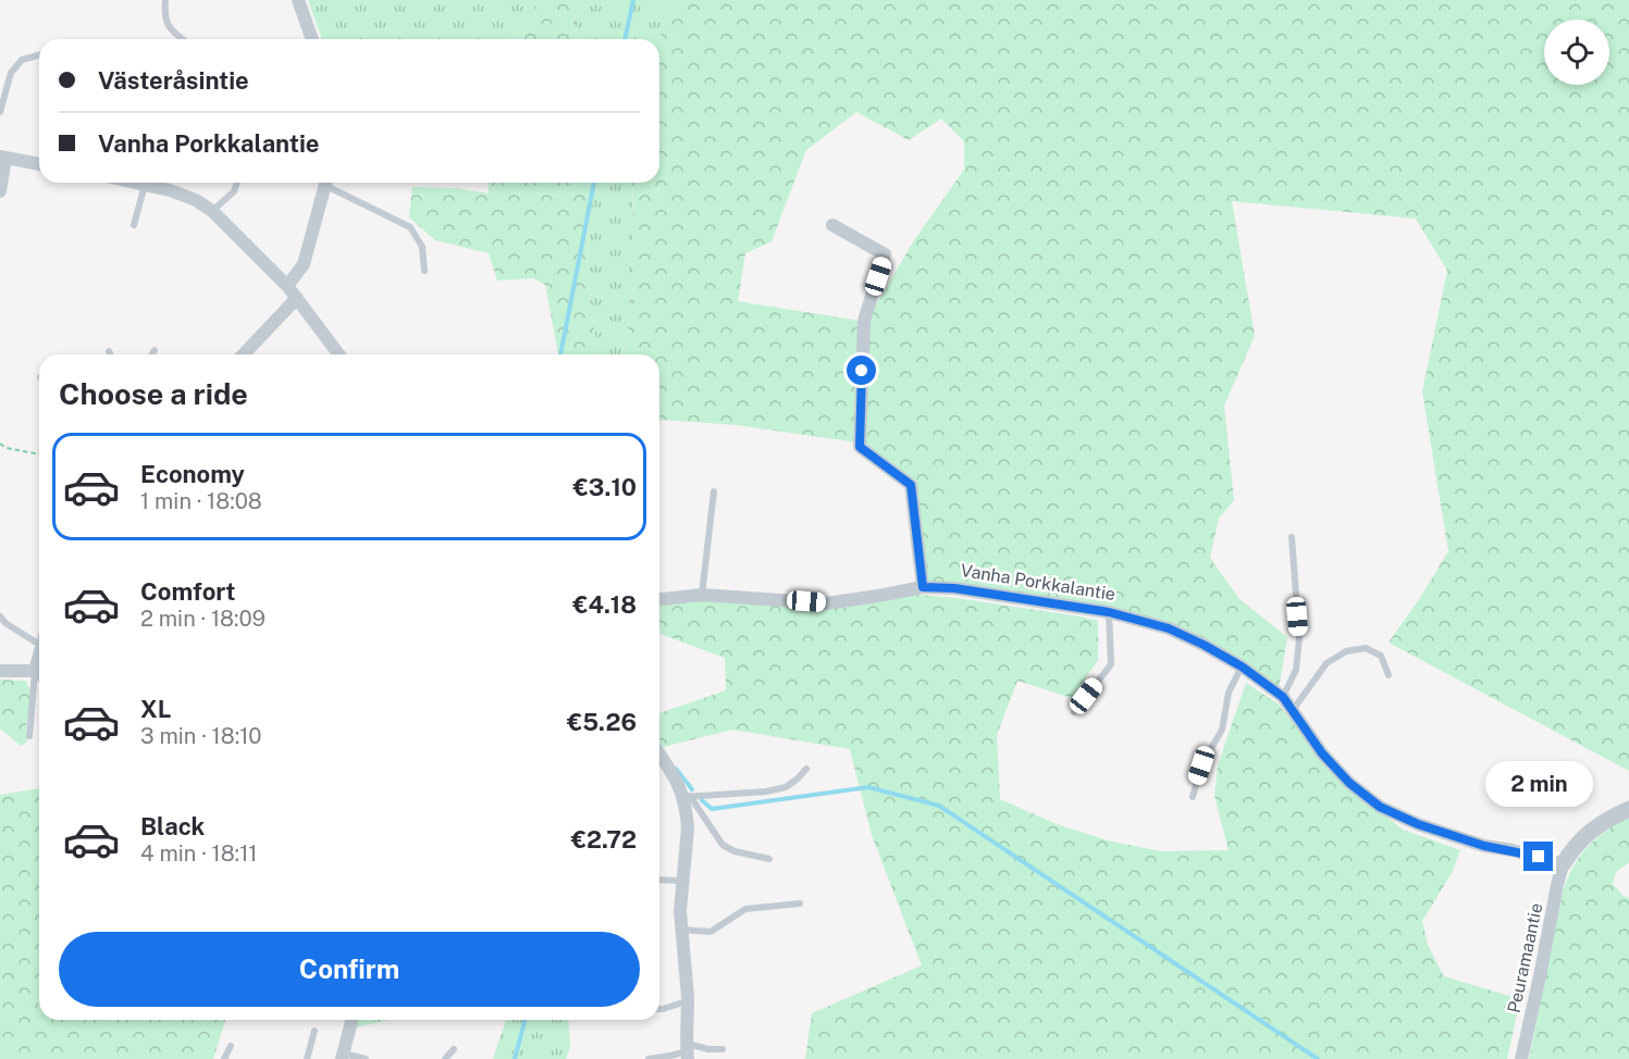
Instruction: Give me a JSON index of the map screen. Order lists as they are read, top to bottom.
{
  "streets": {
    "street": ["Vanha Porkkalantie", "Peuramaantie"]
  },
  "crossings": [
    ["Vanha Porkkalantie", "Peuramaantie"]
  ],
  "page": {
    "banner": ["Västeråsintie", "Vanha Porkkalantie"],
    "heading": "Choose a ride",
    "list": [
      {
        "name": "Economy",
        "note": "1 min · 18:08",
        "value": "€3.10"
      },
      {
        "name": "Comfort",
        "note": "2 min · 18:09",
        "value": "€4.18"
      },
      {
        "name": "XL",
        "note": "3 min · 18:10",
        "value": "€5.26"
      },
      {
        "name": "Black",
        "note": "4 min · 18:11",
        "value": "€2.72"
      }
    ],
    "bubble": "2 min",
    "buttons": "Confirm"
  }
}
